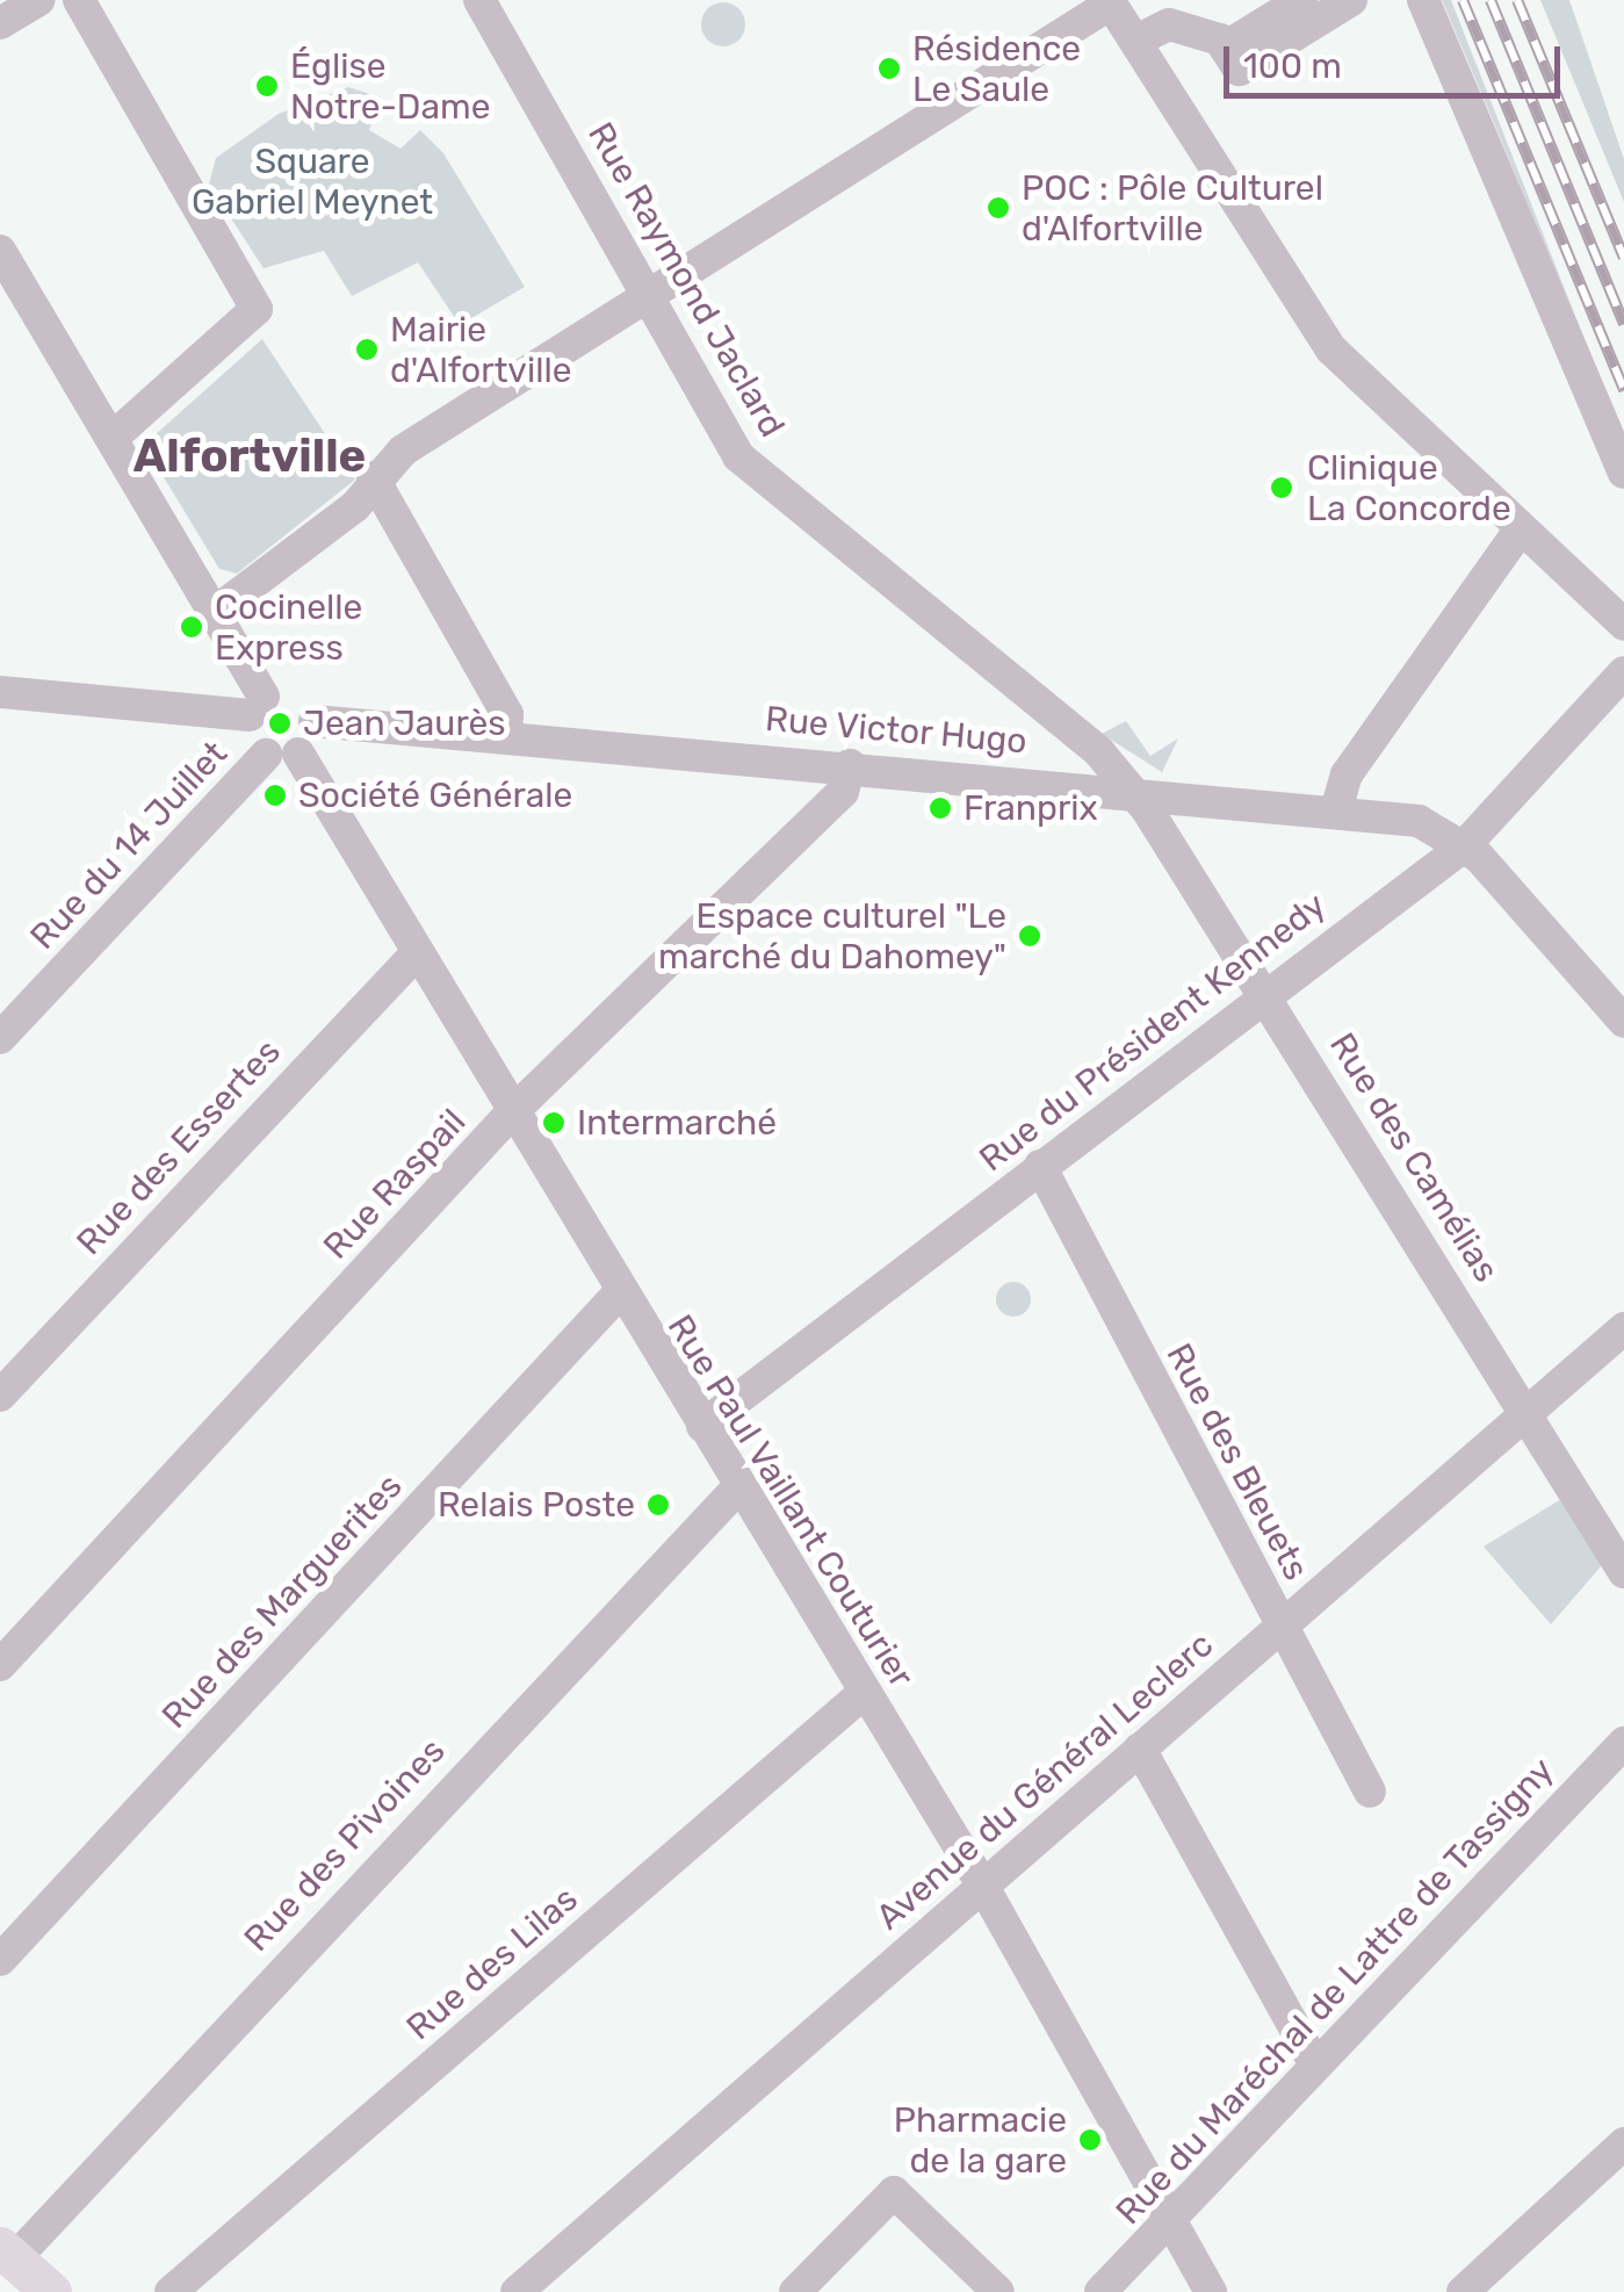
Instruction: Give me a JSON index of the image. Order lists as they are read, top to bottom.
{
  "streets": {
    "street": [
      "Rue Raymond Jaclard",
      "Rue Victor Hugo",
      "Rue du 14 Juillet",
      "Rue du Président Kennedy",
      "Rue des Essertes",
      "Rue des Camélias",
      "Rue Raspail",
      "Rue des Bleuets",
      "Rue Paul Vaillant Couturier",
      "Rue des Marguerites",
      "Avenue du Général Leclerc",
      "Rue des Pivoines",
      "Rue des Lilas",
      "Rue du Maréchal de Lattre de Tassigny"
    ]
  },
  "crossings": [
    ["Rue Raymond Jaclard", "Rue Victor Hugo"],
    ["Rue Raymond Jaclard", "Rue des Camélias"],
    ["Rue Victor Hugo", "Rue du 14 Juillet"],
    ["Rue Victor Hugo", "Rue du Président Kennedy"],
    ["Rue Victor Hugo", "Rue des Camélias"],
    ["Rue Victor Hugo", "Rue Raspail"],
    ["Rue du 14 Juillet", "Rue Paul Vaillant Couturier"],
    ["Rue du Président Kennedy", "Rue des Camélias"],
    ["Rue du Président Kennedy", "Rue des Bleuets"],
    ["Rue du Président Kennedy", "Rue Paul Vaillant Couturier"],
    ["Rue des Essertes", "Rue Paul Vaillant Couturier"],
    ["Rue des Camélias", "Avenue du Général Leclerc"],
    ["Rue Raspail", "Rue Paul Vaillant Couturier"],
    ["Rue des Bleuets", "Avenue du Général Leclerc"],
    ["Rue Paul Vaillant Couturier", "Rue des Marguerites"],
    ["Rue Paul Vaillant Couturier", "Avenue du Général Leclerc"],
    ["Rue Paul Vaillant Couturier", "Rue des Pivoines"],
    ["Rue Paul Vaillant Couturier", "Rue des Lilas"],
    ["Rue Paul Vaillant Couturier", "Rue du Maréchal de Lattre de Tassigny"]
  ],
  "districts": ["Alfortville"],
  "parks": ["Square Gabriel Meynet"],
  "places": [
    "Résidence Le Saule",
    "Église Notre-Dame",
    "POC : Pôle Culturel d'Alfortville",
    "Mairie d'Alfortville",
    "Clinique La Concorde",
    "Cocinelle Express",
    "Jean Jaurès",
    "Société Générale",
    "Franprix",
    "Espace culturel \"Le marché du Dahomey\"",
    "Intermarché",
    "Relais Poste",
    "Pharmacie de la gare"
  ],
  "scale_bar": "100 m"
}
